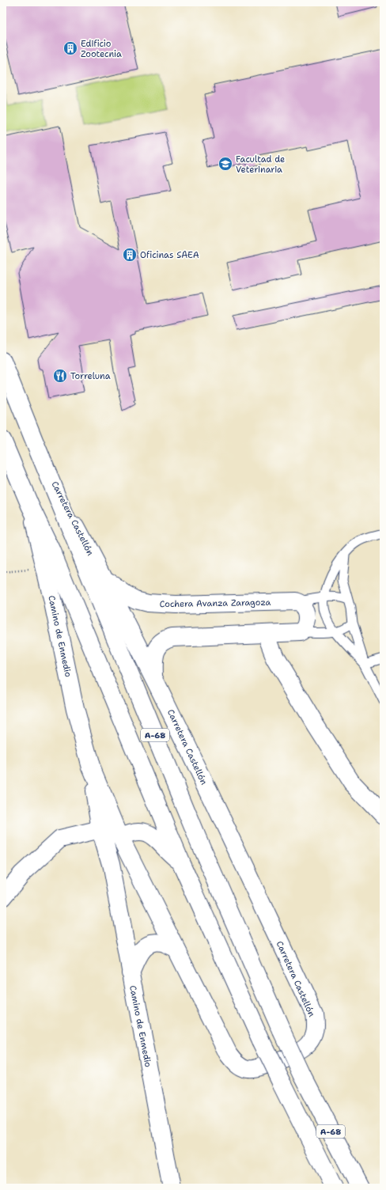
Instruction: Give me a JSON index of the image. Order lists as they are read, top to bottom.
{
  "streets": {
    "main road": [
      "Carretera Castellón",
      "Cochera Avanza Zaragoza",
      "Camino de Enmedio",
      "A-68"
    ]
  },
  "crossings": [
    ["Carretera Castellón", "Cochera Avanza Zaragoza"],
    ["Carretera Castellón", "Camino de Enmedio"],
    ["Camino de Enmedio", "A-68"]
  ],
  "places": {
    "building": ["Edificio Zootecnia", "Oficinas SAEA"],
    "school or university": ["Facultad de Veterinaria"],
    "restaurant": ["Torreluna"]
  }
}
